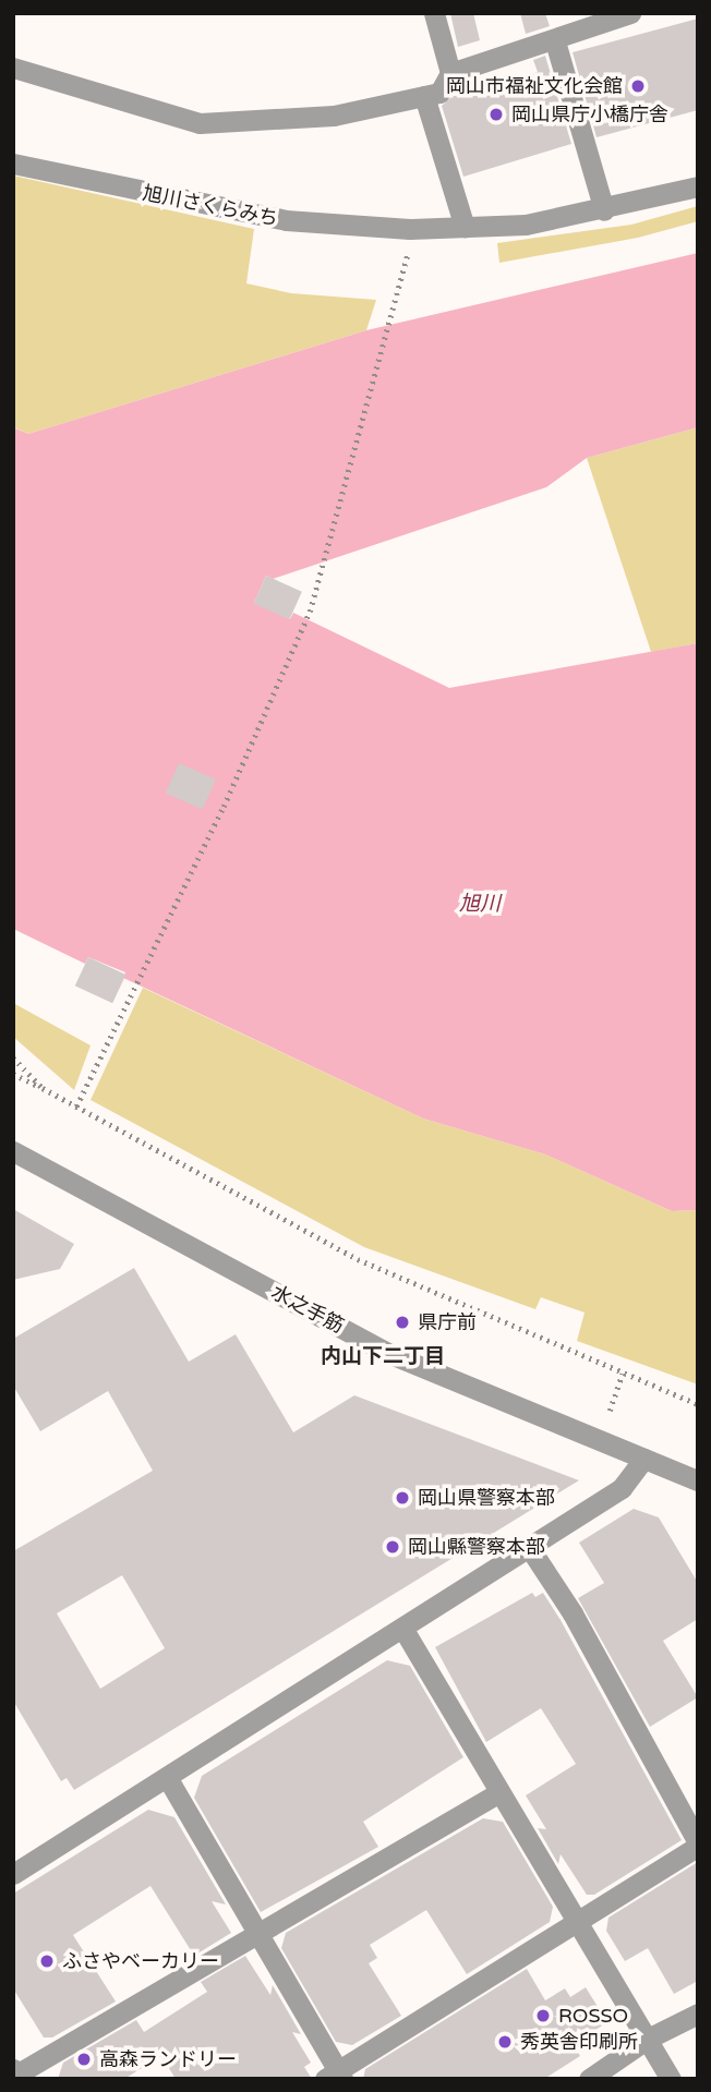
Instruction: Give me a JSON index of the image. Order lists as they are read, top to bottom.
{
  "streets": {
    "street": ["旭川さくらみち", "水之手筋"]
  },
  "districts": ["内山下二丁目"],
  "water": ["旭川"],
  "places": [
    "岡山市福祉文化会館",
    "岡山県庁小橋庁舎",
    "県庁前",
    "岡山県警察本部",
    "岡山縣警察本部",
    "ふさやベーカリー",
    "ROSSO",
    "秀英舎印刷所",
    "高森ランドリー"
  ]
}
